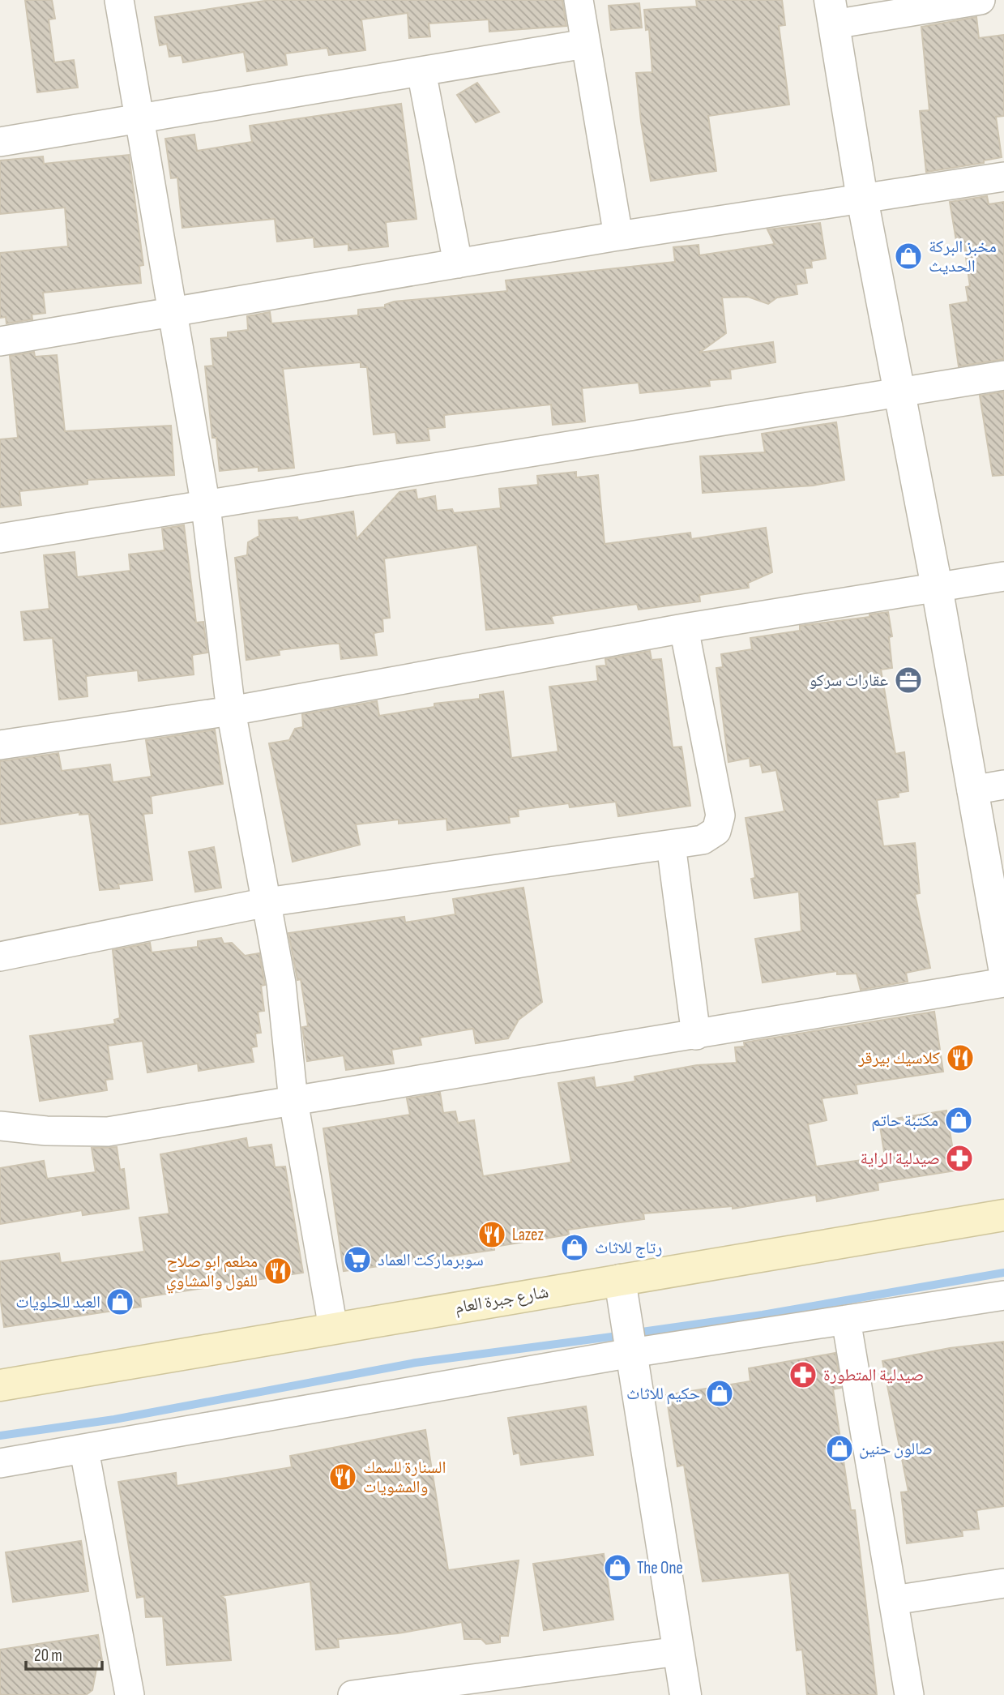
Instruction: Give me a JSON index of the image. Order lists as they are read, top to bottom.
{
  "streets": {
    "main road": ["شارع جبرة العام"]
  },
  "places": {
    "shop": [
      "مخبز البركة الحديث",
      "مكتبة حاتم",
      "رتاج للاثاث",
      "العبد للحلويات",
      "حكيم للاثاث",
      "صالون حنين",
      "The One"
    ],
    "office": ["عقارات سركو"],
    "restaurant": [
      "كلاسيك بيرقر",
      "Lazez",
      "مطعم ابو صلاح للفول والمشاوي",
      "السنارة للسمك والمشويات"
    ],
    "pharmacy": ["صيدلية الراية", "صيدلية المتطورة"],
    "supermarket": ["سوبرماركت العماد"]
  },
  "scale_bar": "20 m"
}
